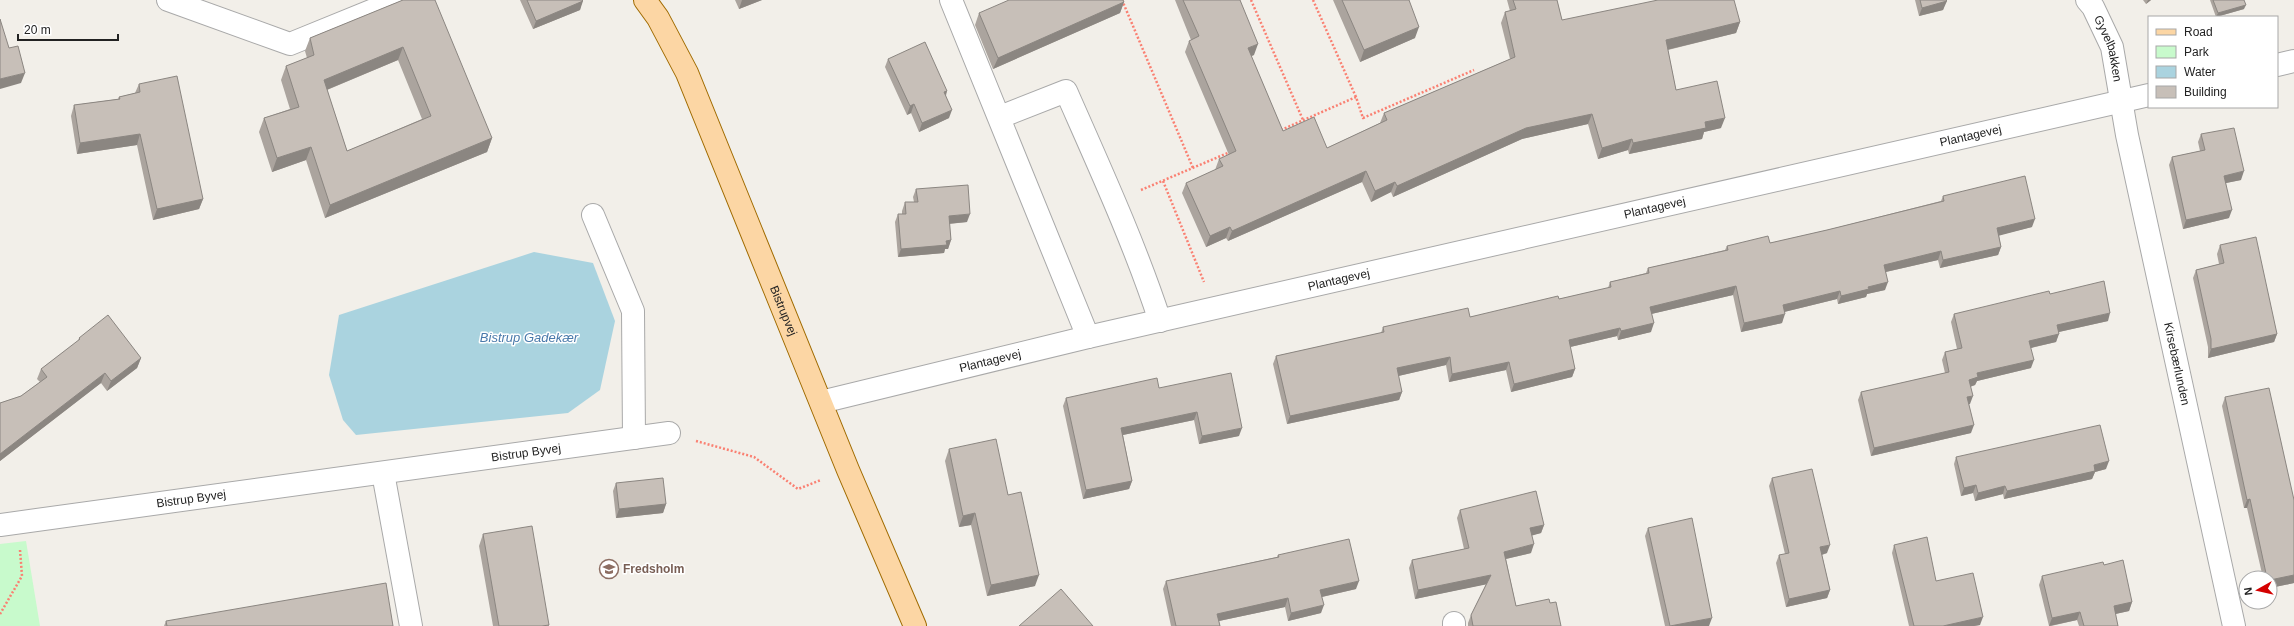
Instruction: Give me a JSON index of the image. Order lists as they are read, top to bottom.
{
  "streets": {
    "main road": ["Bistrupvej"],
    "street": [
      "Gyvelbakken",
      "Plantagevej",
      "Kirsebærlunden",
      "Bistrup Byvej"
    ]
  },
  "crossings": [
    ["Gyvelbakken", "Plantagevej"],
    ["Gyvelbakken", "Kirsebærlunden"],
    ["Plantagevej", "Bistrupvej"],
    ["Plantagevej", "Kirsebærlunden"]
  ],
  "water": ["Bistrup Gadekær"],
  "places": {
    "school or university": ["Fredsholm"]
  },
  "legend": [
    "Road",
    "Park",
    "Water",
    "Building"
  ],
  "scale_bar": "20 m",
  "north": "left"
}
